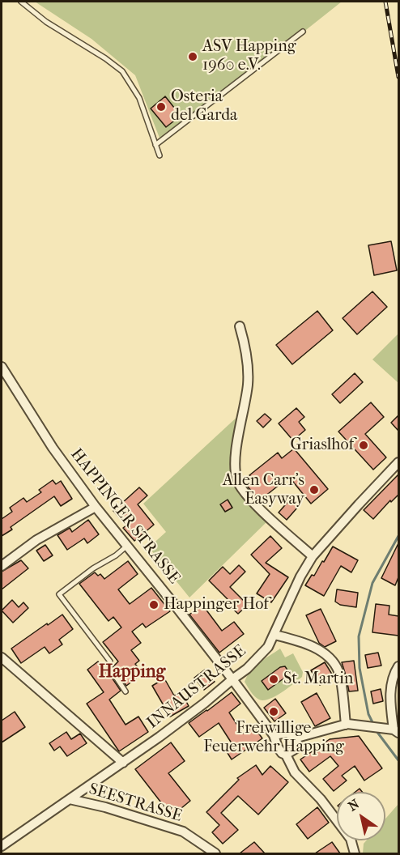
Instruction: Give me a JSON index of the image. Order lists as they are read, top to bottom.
{
  "streets": {
    "street": ["HAPPINGER STRASSE", "INNAUSTRASSE", "SEESTRASSE"]
  },
  "crossings": [
    ["HAPPINGER STRASSE", "INNAUSTRASSE"],
    ["INNAUSTRASSE", "SEESTRASSE"]
  ],
  "districts": ["Happing"],
  "places": [
    "ASV Happing 1960 e.V.",
    "Osteria del Garda",
    "Griaslhof",
    "Allen Carr's Easyway",
    "Happinger Hof",
    "St. Martin",
    "Freiwillige Feuerwehr Happing"
  ],
  "north": "top left"
}
